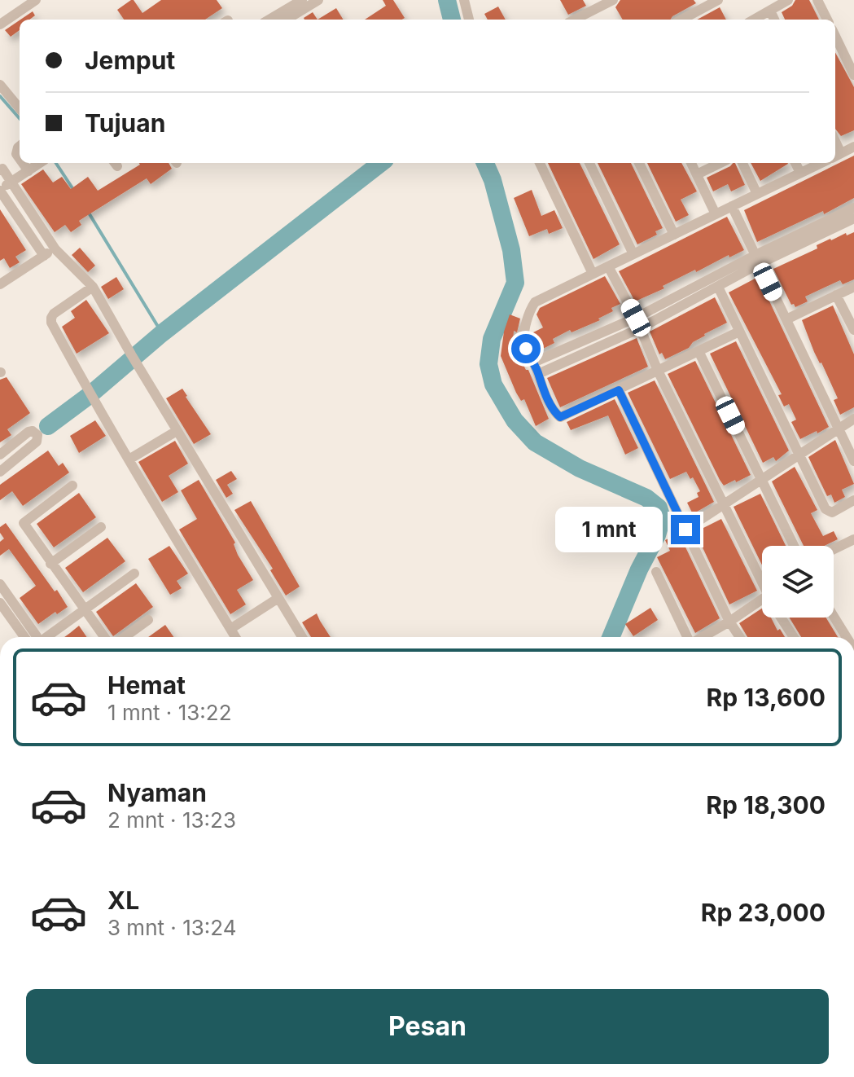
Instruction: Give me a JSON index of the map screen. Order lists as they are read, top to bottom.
{
  "page": {
    "banner": ["Jemput", "Tujuan"],
    "bubble": "1 mnt",
    "list": [
      {
        "name": "Hemat",
        "note": "1 mnt · 13:22",
        "value": "Rp 13,600"
      },
      {
        "name": "Nyaman",
        "note": "2 mnt · 13:23",
        "value": "Rp 18,300"
      },
      {
        "name": "XL",
        "note": "3 mnt · 13:24",
        "value": "Rp 23,000"
      }
    ],
    "buttons": "Pesan"
  }
}
